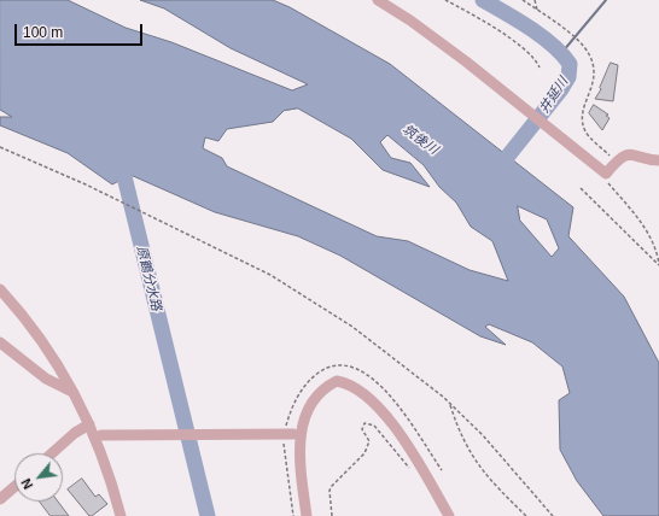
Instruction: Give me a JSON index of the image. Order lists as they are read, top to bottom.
{
  "water": ["井延川", "筑後川", "原鶴分水路"],
  "scale_bar": "100 m",
  "north": "bottom left"
}
